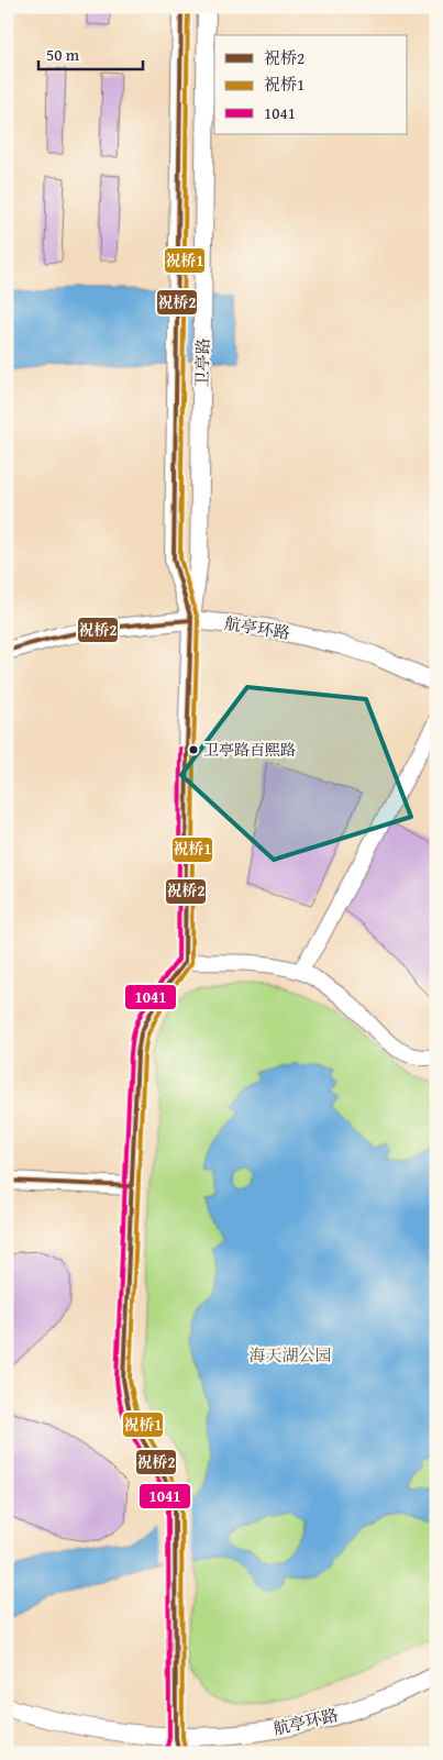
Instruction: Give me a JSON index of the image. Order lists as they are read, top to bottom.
{
  "streets": {
    "street": ["卫亭路", "航亭环路"]
  },
  "crossings": [
    ["卫亭路", "航亭环路"]
  ],
  "parks": ["海天湖公园"],
  "places": ["卫亭路百熙路"],
  "lines": ["transit line 祝桥2", "transit line 祝桥1", "transit line 1041"],
  "legend": ["祝桥2", "祝桥1", "1041"],
  "scale_bar": "50 m"
}
